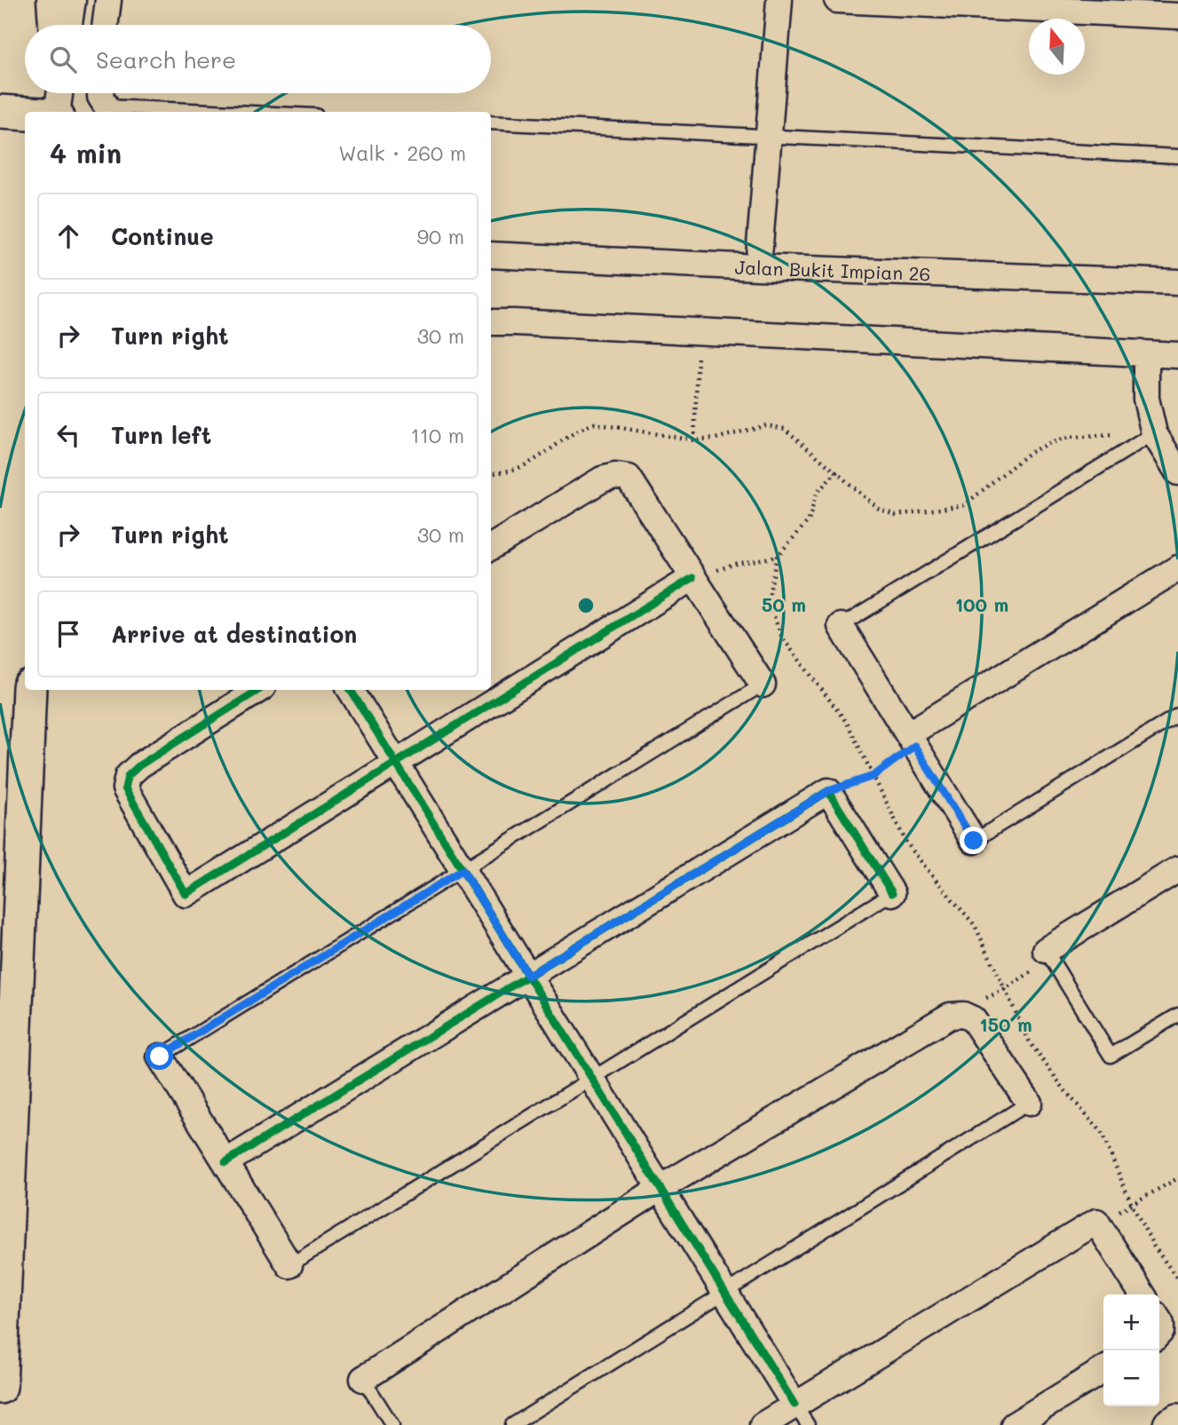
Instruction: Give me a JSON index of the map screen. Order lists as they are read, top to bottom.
{
  "streets": {
    "street": ["Jalan Bukit Impian 26"]
  },
  "north": "top",
  "page": {
    "search": "Search here",
    "heading": ["4 min", "Walk · 260 m"],
    "list": [
      ["Continue", "90 m"],
      ["Turn right", "30 m"],
      ["Turn left", "110 m"],
      ["Turn right", "30 m"],
      "Arrive at destination"
    ],
    "map_buttons": ["+", "−"]
  },
  "rings": ["50 m", "100 m", "150 m"]
}
